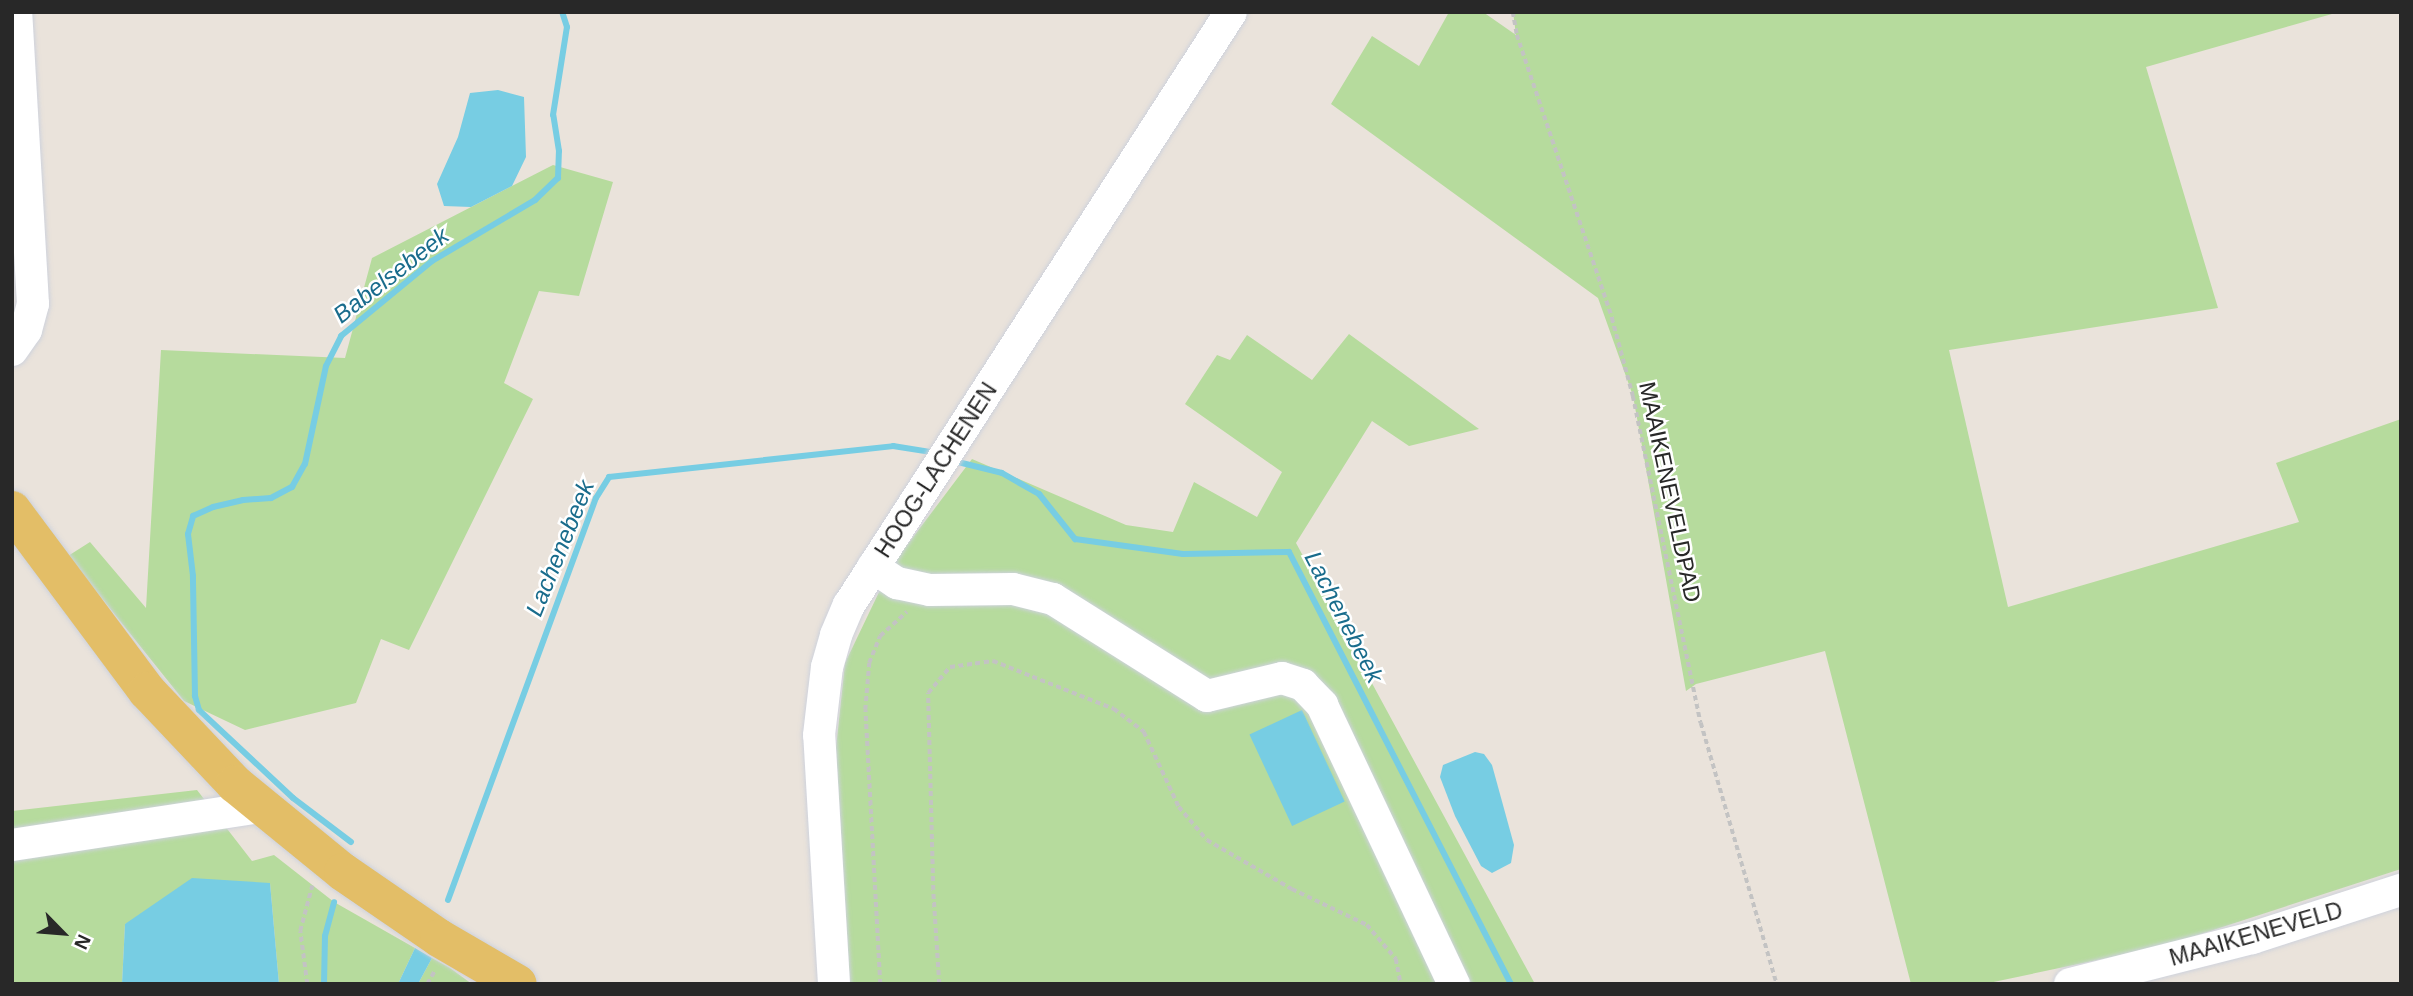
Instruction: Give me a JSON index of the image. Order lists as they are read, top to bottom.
{
  "streets": {
    "street": ["HOOG-LACHENEN", "MAAIKENEVELD"],
    "path": ["MAAIKENEVELDPAD"]
  },
  "water": ["Babelsebeek", "Lachenebeek"],
  "north": "bottom right"
}
